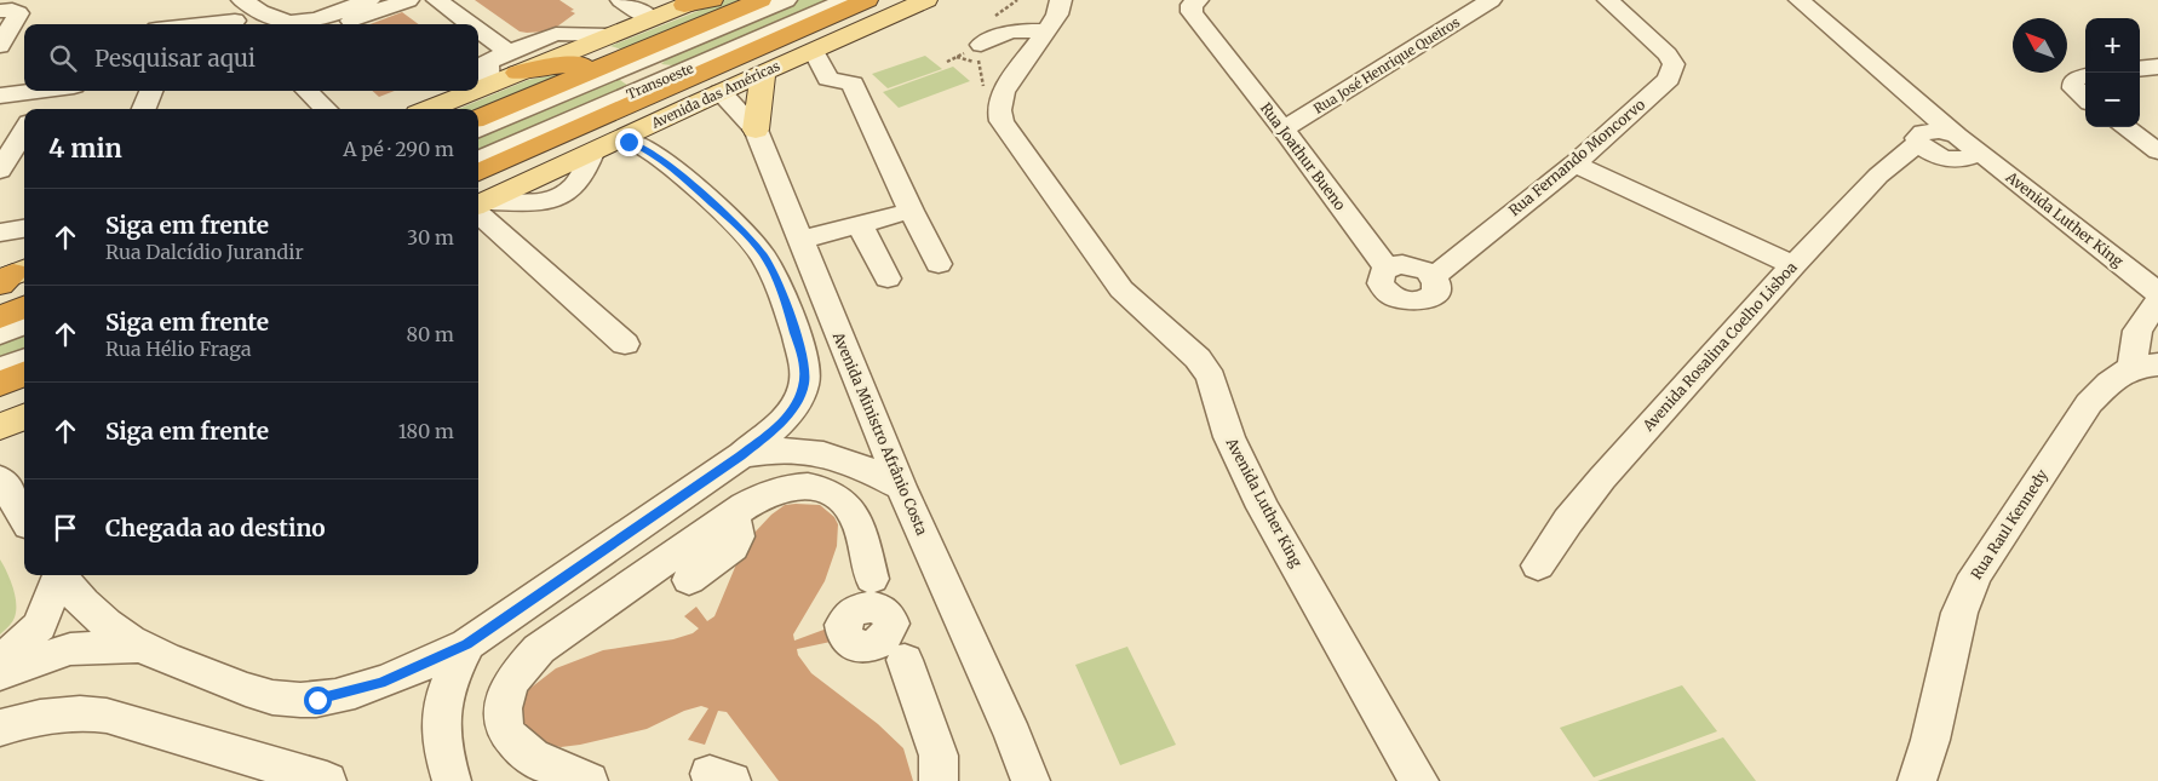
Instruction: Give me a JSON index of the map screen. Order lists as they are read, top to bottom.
{
  "streets": {
    "highway": ["Avenida das Américas"],
    "street": [
      "Rua José Henrique Queiros",
      "Transoeste",
      "Rua Joathur Bueno",
      "Rua Fernando Moncorvo",
      "Avenida Luther King",
      "Avenida Rosalina Coelho Lisboa",
      "Avenida Ministro Afrânio Costa",
      "Rua Raul Kennedy"
    ]
  },
  "crossings": [
    ["Rua José Henrique Queiros", "Rua Joathur Bueno"],
    ["Transoeste", "Avenida das Américas"],
    ["Avenida das Américas", "Avenida Ministro Afrânio Costa"],
    ["Rua Joathur Bueno", "Rua Fernando Moncorvo"],
    ["Avenida Luther King", "Avenida Rosalina Coelho Lisboa"]
  ],
  "north": "top left",
  "page": {
    "map_buttons": ["+", "−"],
    "search": "Pesquisar aqui",
    "heading": ["4 min", "A pé · 290 m"],
    "list": [
      ["Siga em frente", "Rua Dalcídio Jurandir", "30 m"],
      ["Siga em frente", "Rua Hélio Fraga", "80 m"],
      ["Siga em frente", "180 m"],
      "Chegada ao destino"
    ]
  }
}
